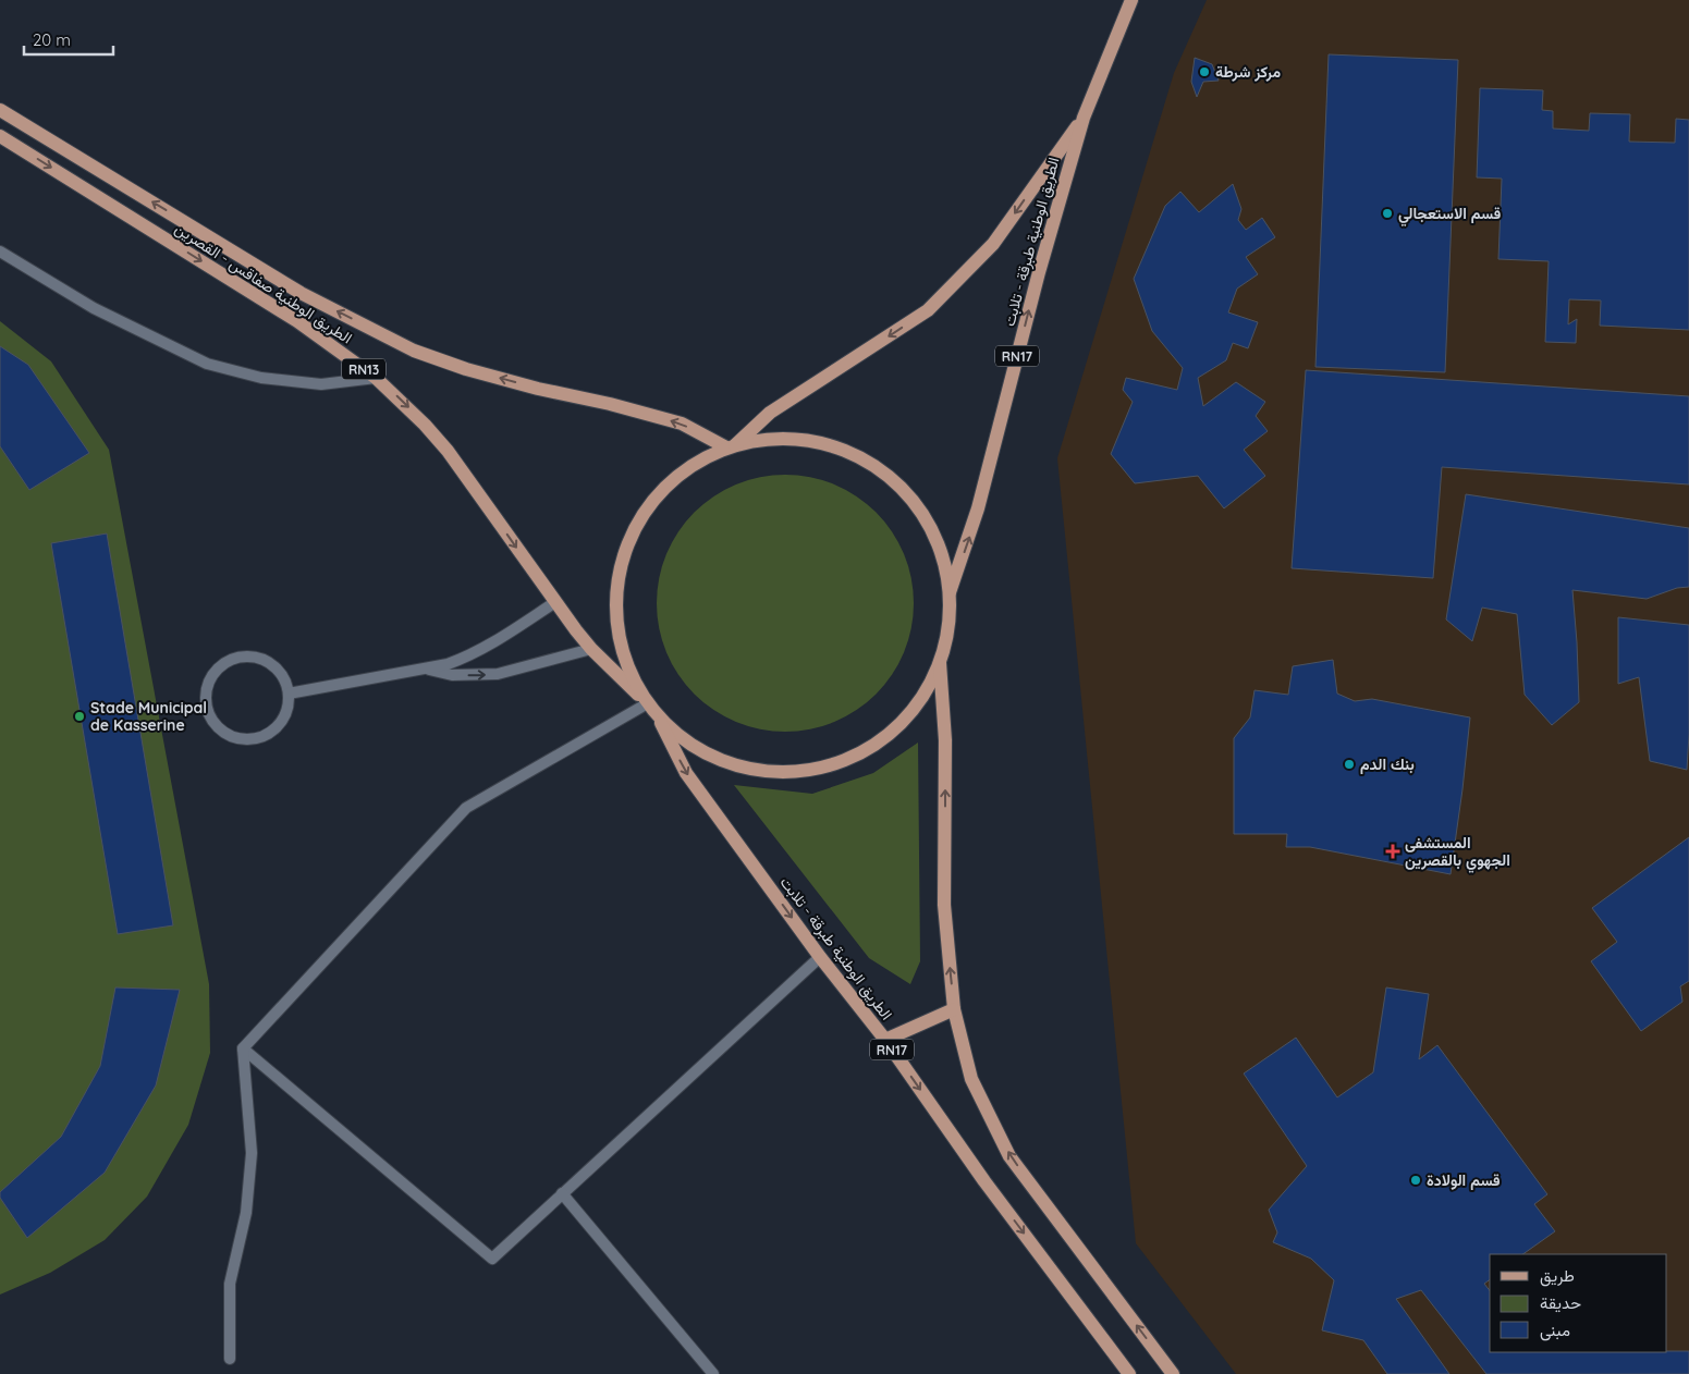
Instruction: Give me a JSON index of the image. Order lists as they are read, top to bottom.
{
  "streets": {
    "main road": [
      "الطريق الوطنية طبرقة - تلابت",
      "الطريق الوطنية صفاقس - القصرين",
      "RN17",
      "RN13"
    ]
  },
  "crossings": [
    ["الطريق الوطنية طبرقة - تلابت", "الطريق الوطنية صفاقس - القصرين"]
  ],
  "places": {
    "other": [
      "مركز شرطة",
      "قسم الاستعجالي",
      "Stade Municipal de Kasserine",
      "بنك الدم",
      "قسم الولادة"
    ],
    "health": ["المستشفى الجهوي بالقصرين"]
  },
  "legend": ["طريق", "حديقة", "مبنى"],
  "scale_bar": "20 m"
}
